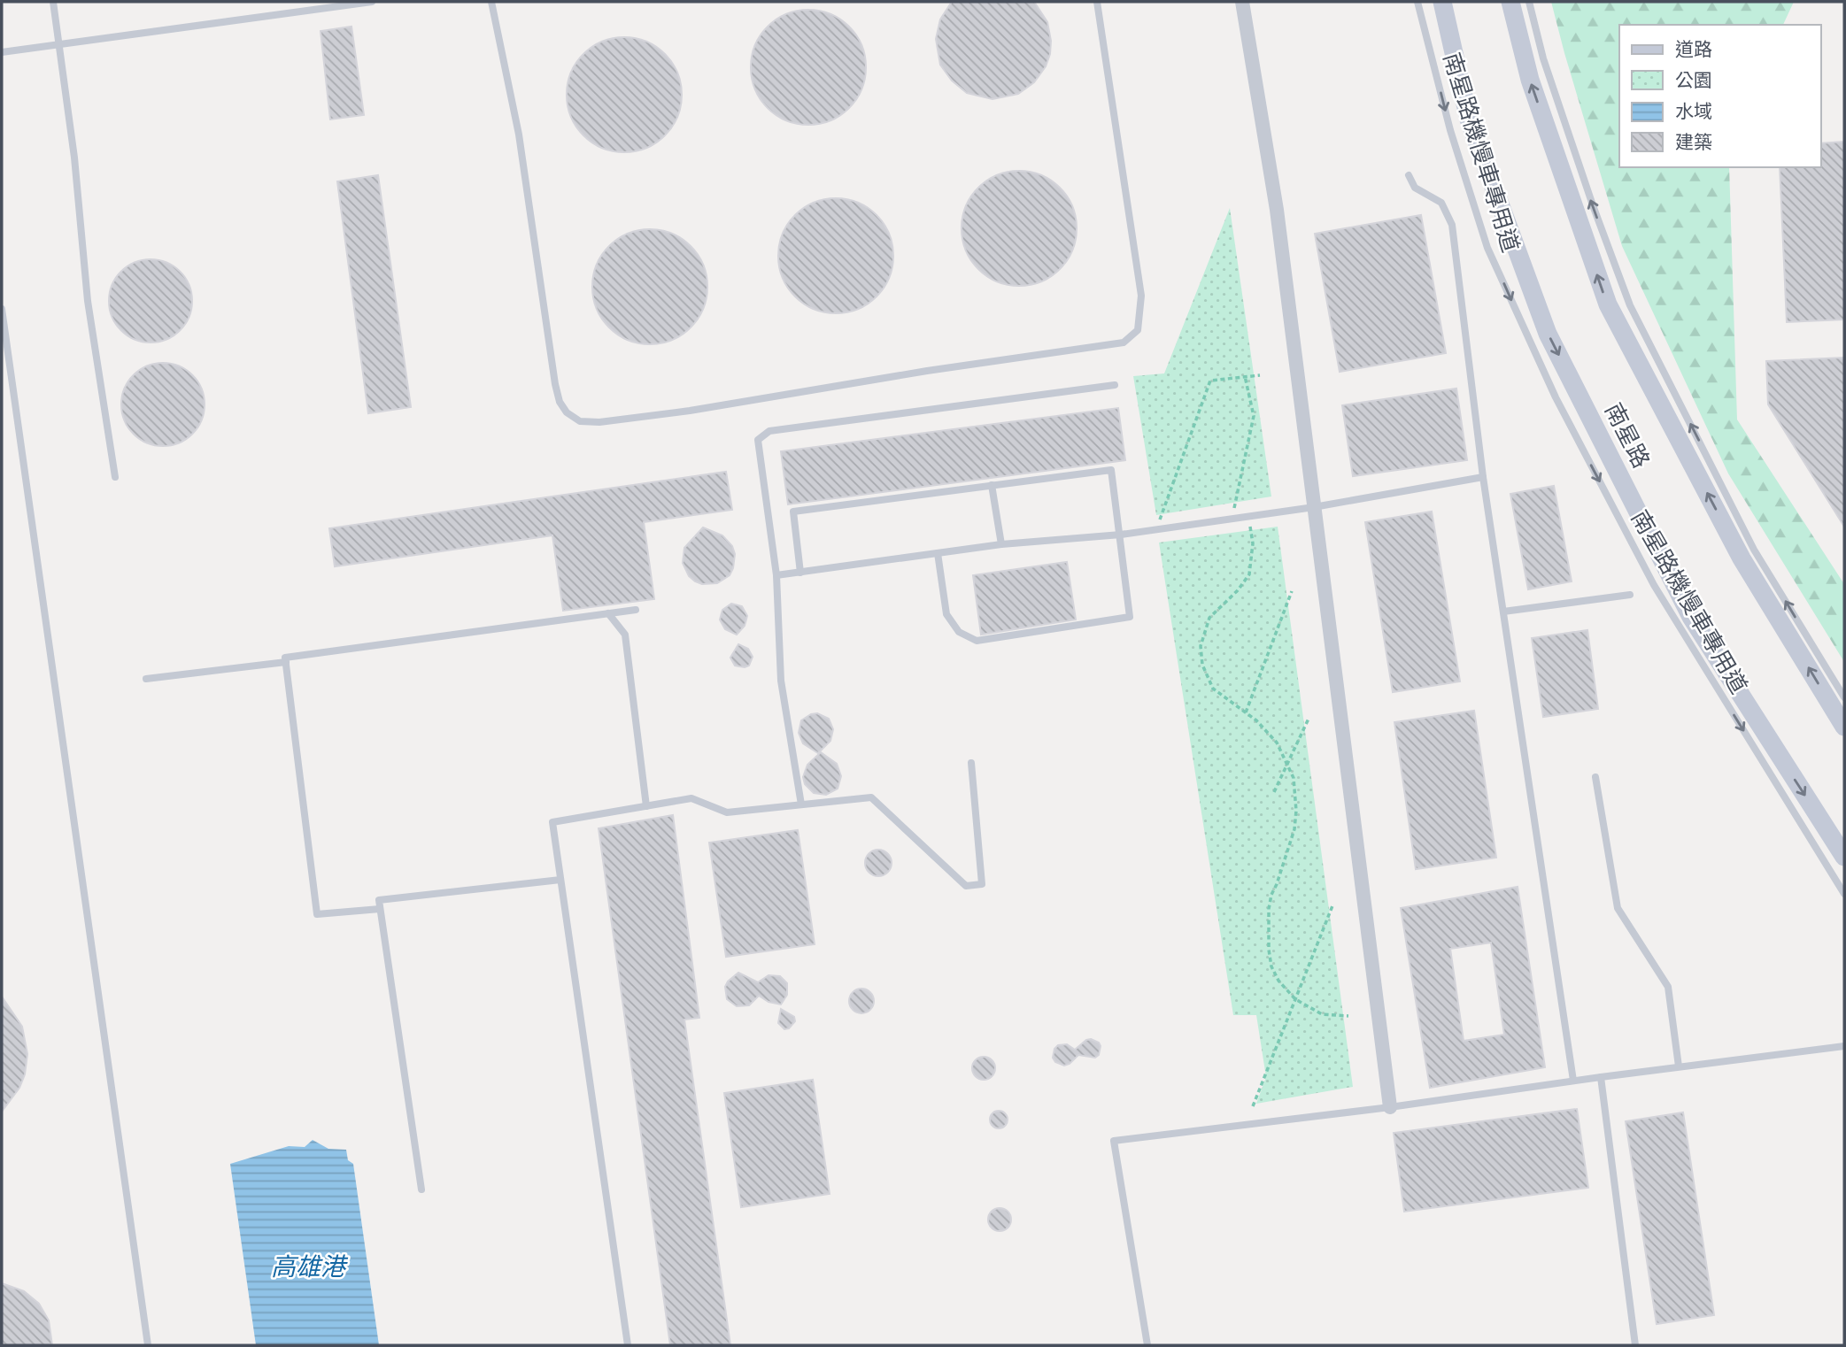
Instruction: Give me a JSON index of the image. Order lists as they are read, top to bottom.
{
  "streets": {
    "street": ["南星路"],
    "lane": ["南星路機慢車專用道"]
  },
  "one_way": ["南星路機慢車專用道"],
  "water": ["高雄港"],
  "legend": [
    "道路",
    "公園",
    "水域",
    "建築"
  ]
}
